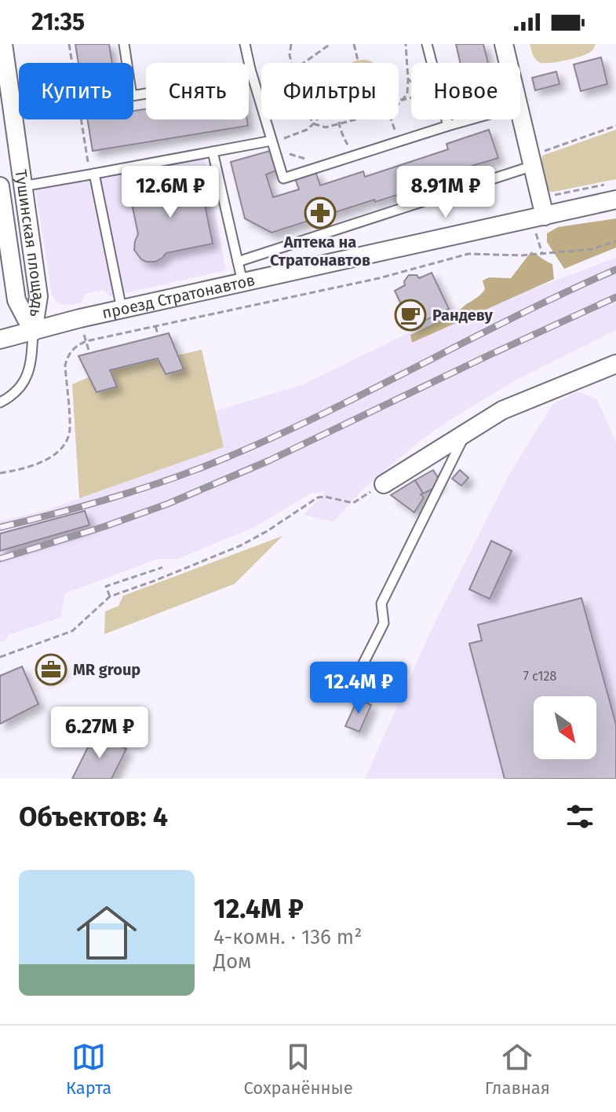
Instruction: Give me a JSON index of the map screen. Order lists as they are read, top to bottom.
{
  "streets": {
    "street": ["Тушинская площадь", "проезд Стратонавтов"]
  },
  "crossings": [
    ["Тушинская площадь", "проезд Стратонавтов"]
  ],
  "places": {
    "pharmacy": ["Аптека на Стратонавтов"],
    "cafe": ["Рандеву"],
    "office": ["MR group"]
  },
  "house_numbers": ["7 с128"],
  "north": "bottom right",
  "page": {
    "status": "21:35",
    "chip": [
      "Купить",
      "Снять",
      "Фильтры",
      "Новое"
    ],
    "price": [
      "12.6M ₽",
      "8.91M ₽",
      "12.4M ₽",
      "6.27M ₽"
    ],
    "heading": "Объектов: 4",
    "list": [
      {
        "name": "12.4M ₽",
        "note": "4-комн. · 136 m² · Дом"
      }
    ],
    "tabs": ["Карта", "Сохранённые", "Главная"]
  }
}
